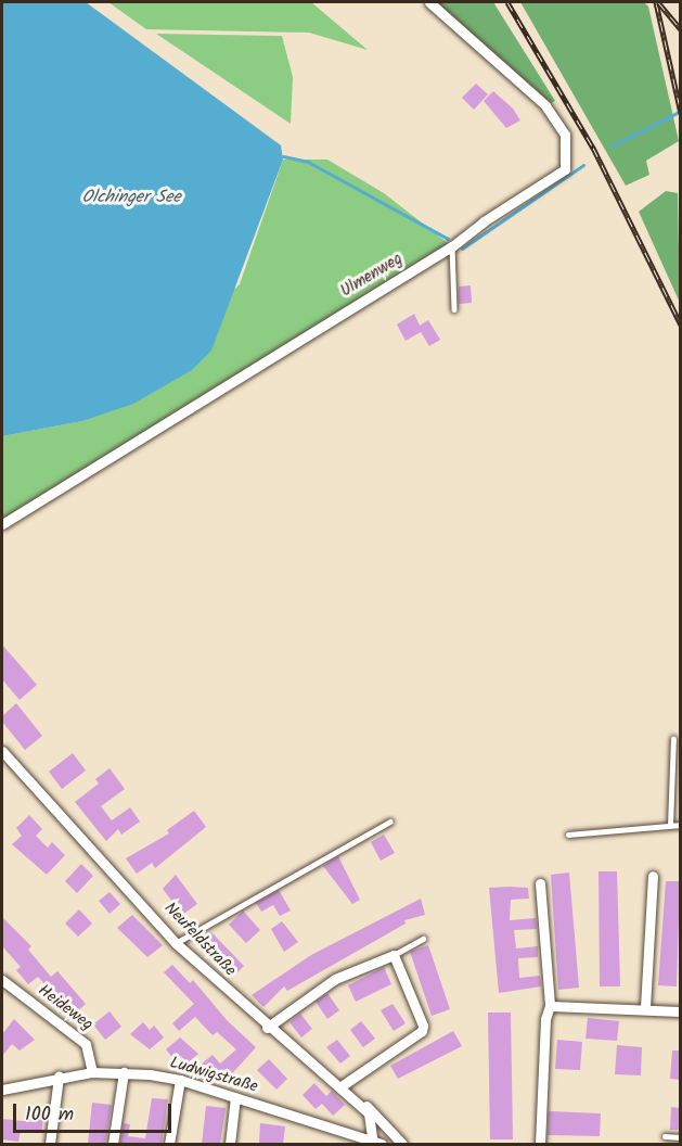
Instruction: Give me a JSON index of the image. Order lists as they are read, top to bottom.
{
  "streets": {
    "street": [
      "Ulmenweg",
      "Neufeldstraße",
      "Heideweg",
      "Ludwigstraße"
    ]
  },
  "crossings": [
    ["Neufeldstraße", "Ludwigstraße"],
    ["Heideweg", "Ludwigstraße"]
  ],
  "water": ["Olchinger See"],
  "scale_bar": "100 m"
}
